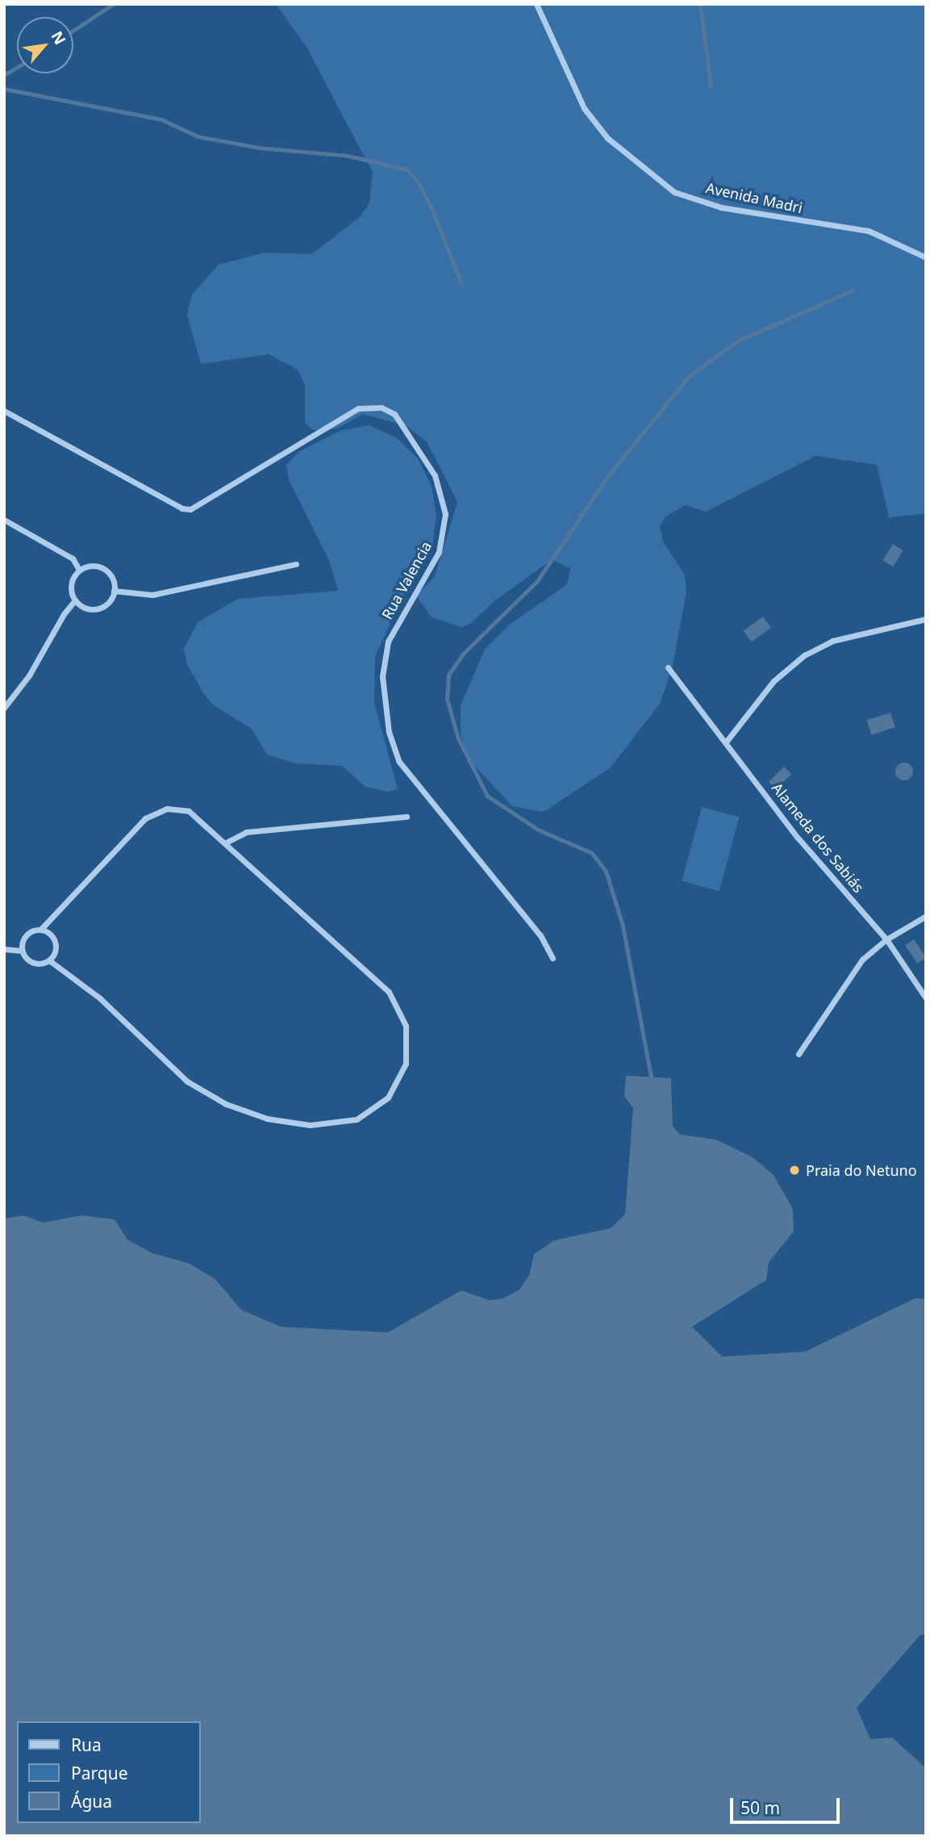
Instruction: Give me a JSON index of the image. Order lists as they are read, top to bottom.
{
  "streets": {
    "street": ["Avenida Madri", "Rua Valencia", "Alameda dos Sabiás"]
  },
  "places": ["Praia do Netuno"],
  "legend": ["Rua", "Parque", "Água"],
  "scale_bar": "50 m",
  "north": "top right"
}
